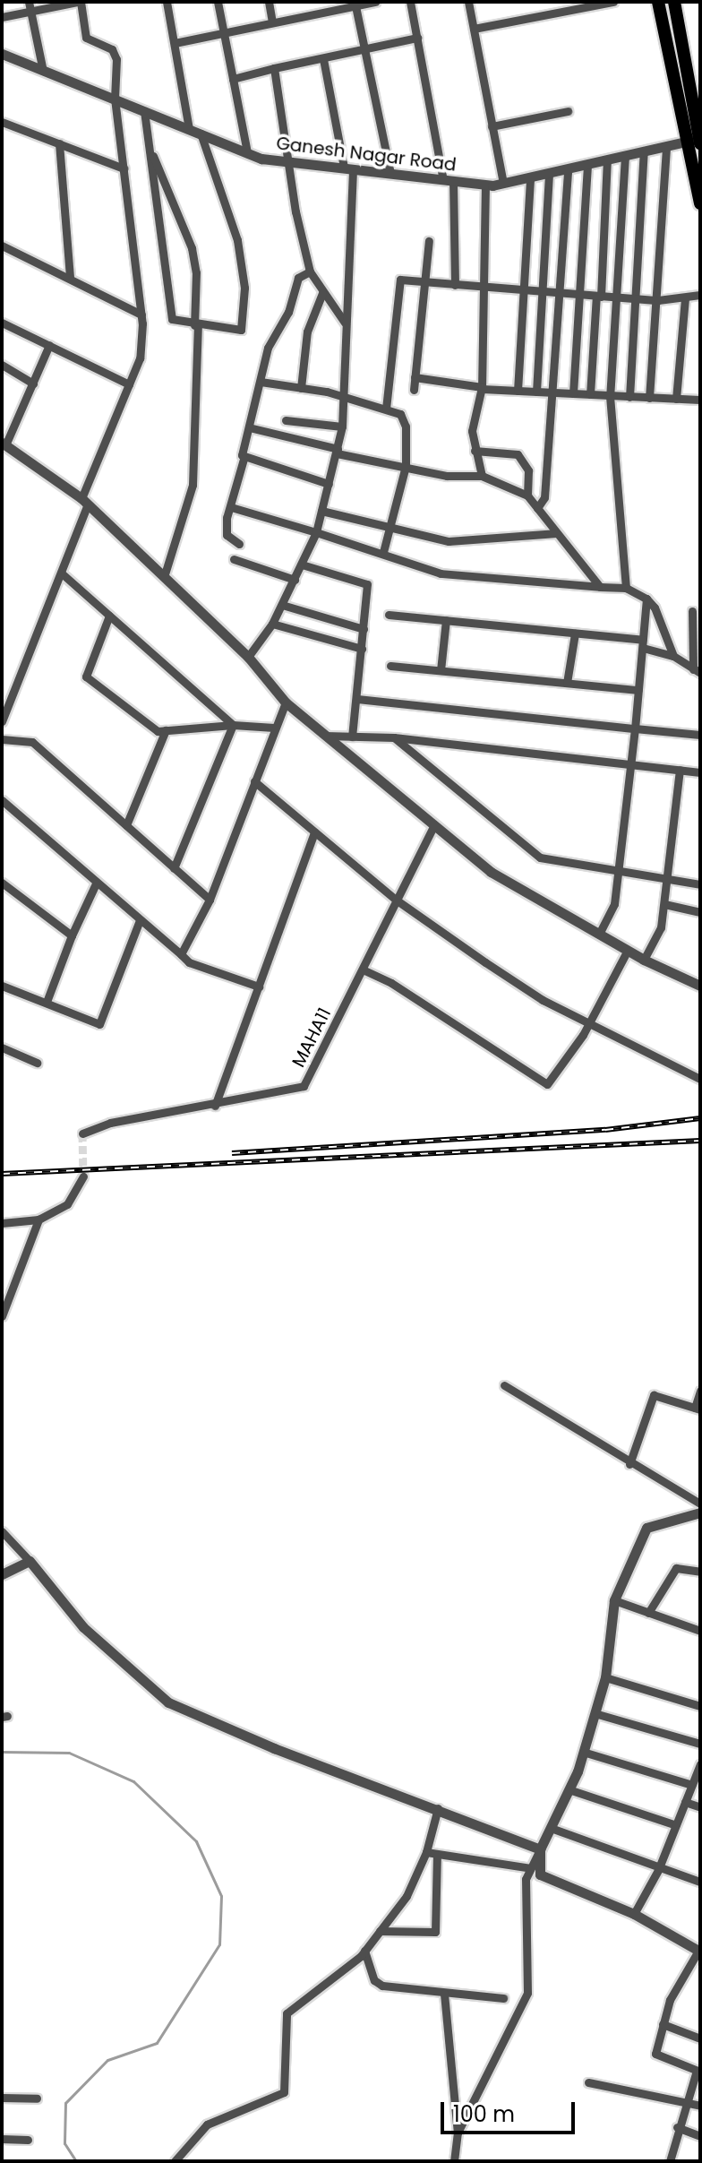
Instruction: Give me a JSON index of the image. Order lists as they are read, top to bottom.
{
  "streets": {
    "street": ["Ganesh Nagar Road", "MAHA11"]
  },
  "scale_bar": "100 m"
}
